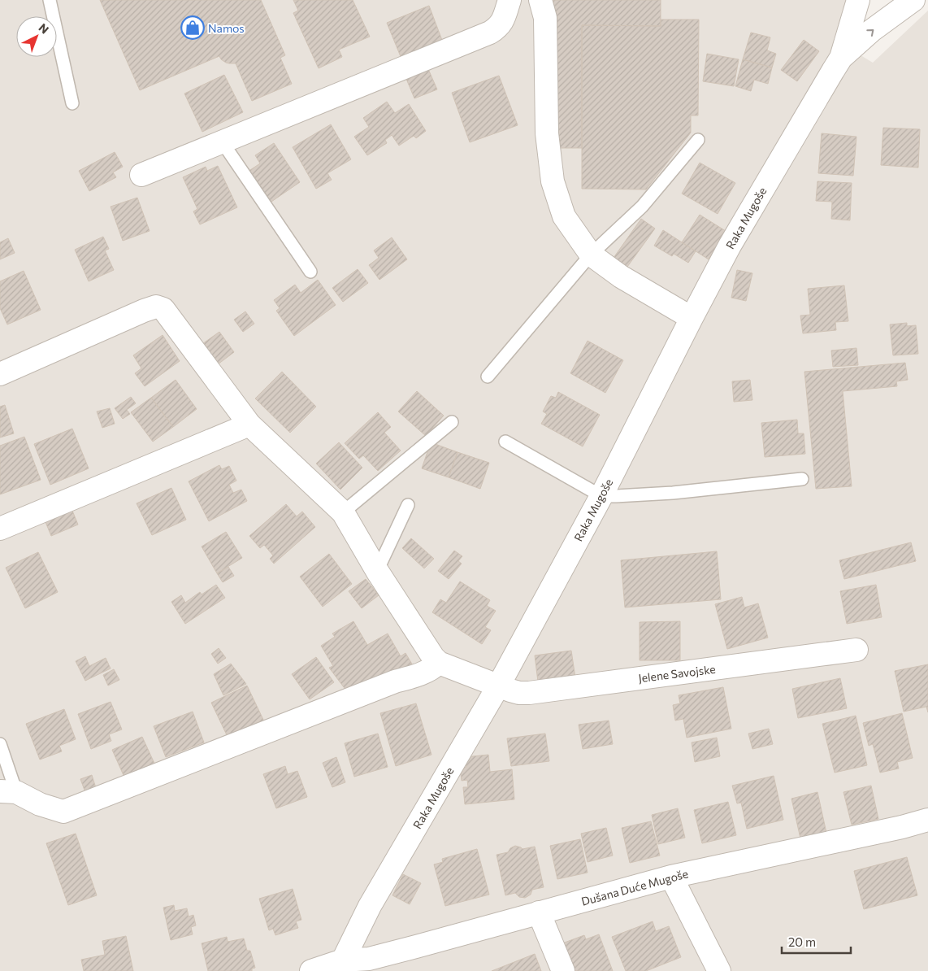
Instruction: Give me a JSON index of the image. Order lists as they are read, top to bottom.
{
  "streets": {
    "street": ["Raka Mugoše", "Jelene Savojske", "Dušana Duće Mugoše"]
  },
  "crossings": [
    ["Raka Mugoše", "Jelene Savojske"],
    ["Raka Mugoše", "Dušana Duće Mugoše"]
  ],
  "places": {
    "shop": ["Namos"]
  },
  "scale_bar": "20 m",
  "north": "top right"
}
